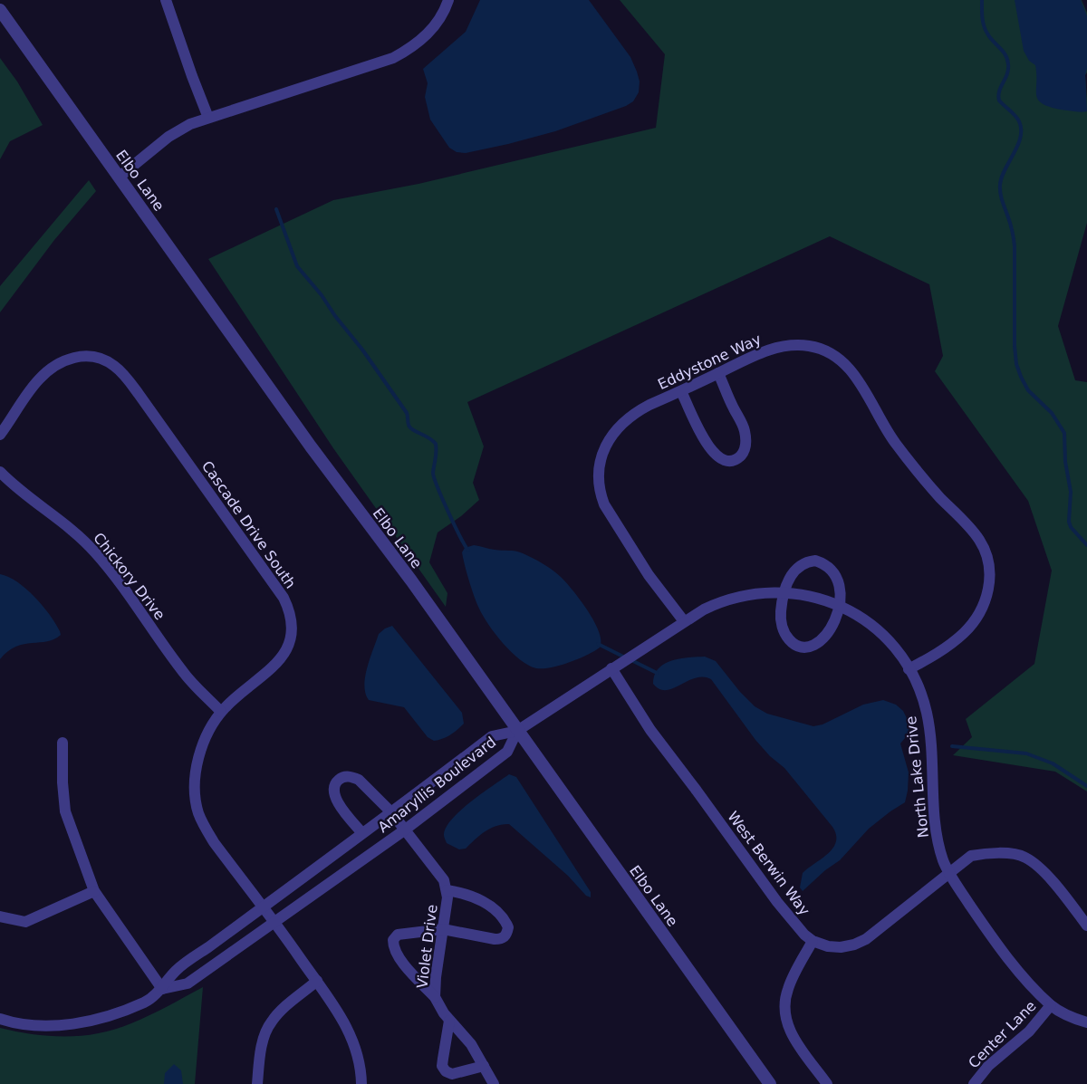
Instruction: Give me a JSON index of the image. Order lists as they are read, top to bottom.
{
  "streets": {
    "street": [
      "Elbo Lane",
      "Eddystone Way",
      "Cascade Drive South",
      "Chickory Drive",
      "North Lake Drive",
      "Amaryllis Boulevard",
      "West Berwin Way",
      "Violet Drive",
      "Center Lane"
    ]
  },
  "crossings": [
    ["Elbo Lane", "North Lake Drive"],
    ["Elbo Lane", "Amaryllis Boulevard"],
    ["Eddystone Way", "North Lake Drive"],
    ["Cascade Drive South", "Chickory Drive"],
    ["Cascade Drive South", "Amaryllis Boulevard"],
    ["North Lake Drive", "Amaryllis Boulevard"],
    ["North Lake Drive", "West Berwin Way"],
    ["North Lake Drive", "Center Lane"],
    ["Amaryllis Boulevard", "Violet Drive"]
  ]
}
